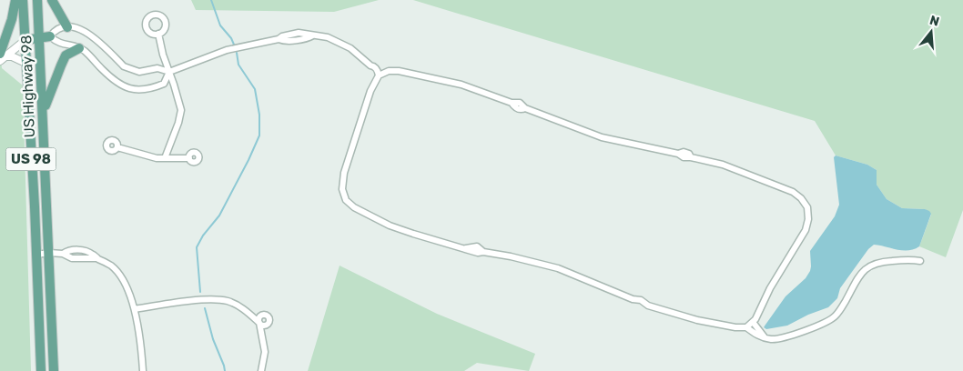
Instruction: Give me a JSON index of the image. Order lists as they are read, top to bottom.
{
  "streets": {
    "main road": ["US Highway 98", "US 98"]
  },
  "crossings": [
    ["US Highway 98", "US 98"]
  ],
  "north": "top"
}
